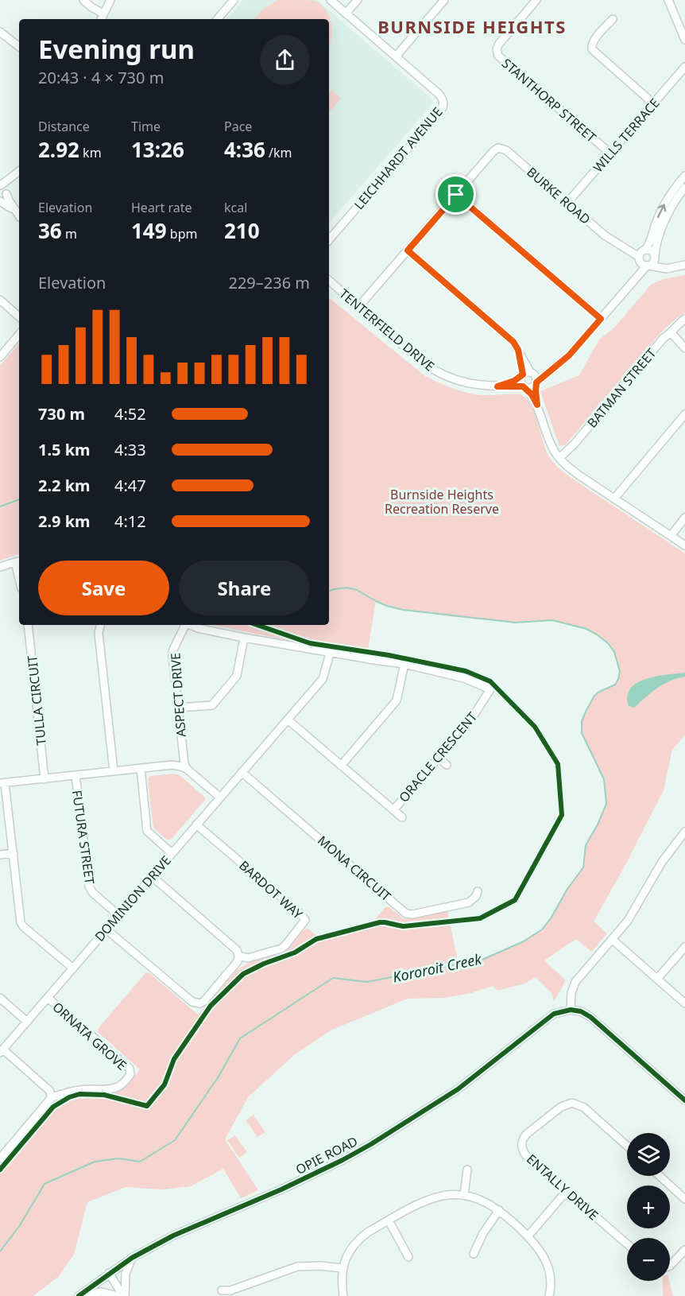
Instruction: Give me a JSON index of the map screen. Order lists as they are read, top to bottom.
{
  "streets": {
    "street": [
      "STANTHORP STREET",
      "WILLS TERRACE",
      "LEICHHARDT AVENUE",
      "BURKE ROAD",
      "TENTERFIELD DRIVE",
      "BATMAN STREET",
      "ASPECT DRIVE",
      "TULLA CIRCUIT",
      "ORACLE CRESCENT",
      "FUTURA STREET",
      "MONA CIRCUIT",
      "BARDOT WAY",
      "DOMINION DRIVE",
      "ORNATA GROVE",
      "OPIE ROAD",
      "ENTALLY DRIVE"
    ]
  },
  "crossings": [
    ["STANTHORP STREET", "WILLS TERRACE"],
    ["WILLS TERRACE", "BURKE ROAD"],
    ["BURKE ROAD", "TENTERFIELD DRIVE"],
    ["ORACLE CRESCENT", "DOMINION DRIVE"],
    ["FUTURA STREET", "DOMINION DRIVE"],
    ["MONA CIRCUIT", "DOMINION DRIVE"],
    ["BARDOT WAY", "DOMINION DRIVE"],
    ["DOMINION DRIVE", "ORNATA GROVE"]
  ],
  "districts": ["BURNSIDE HEIGHTS"],
  "water": ["Kororoit Creek"],
  "parks": ["Burnside Heights Recreation Reserve"],
  "page": {
    "heading": ["Evening run", "20:43 · 4 × 730 m"],
    "stats": [
      ["Distance", "2.92 km"],
      ["Time", "13:26"],
      ["Pace", "4:36 /km"],
      ["Elevation", "36 m"],
      ["Heart rate", "149 bpm"],
      ["kcal", "210"]
    ],
    "chart": ["Elevation", "229–236 m"],
    "list": [
      {
        "name": "730 m",
        "note": "4:52"
      },
      {
        "name": "1.5 km",
        "note": "4:33"
      },
      {
        "name": "2.2 km",
        "note": "4:47"
      },
      {
        "name": "2.9 km",
        "note": "4:12"
      }
    ],
    "buttons": ["Save", "Share"],
    "map_buttons": ["+", "−"]
  }
}
